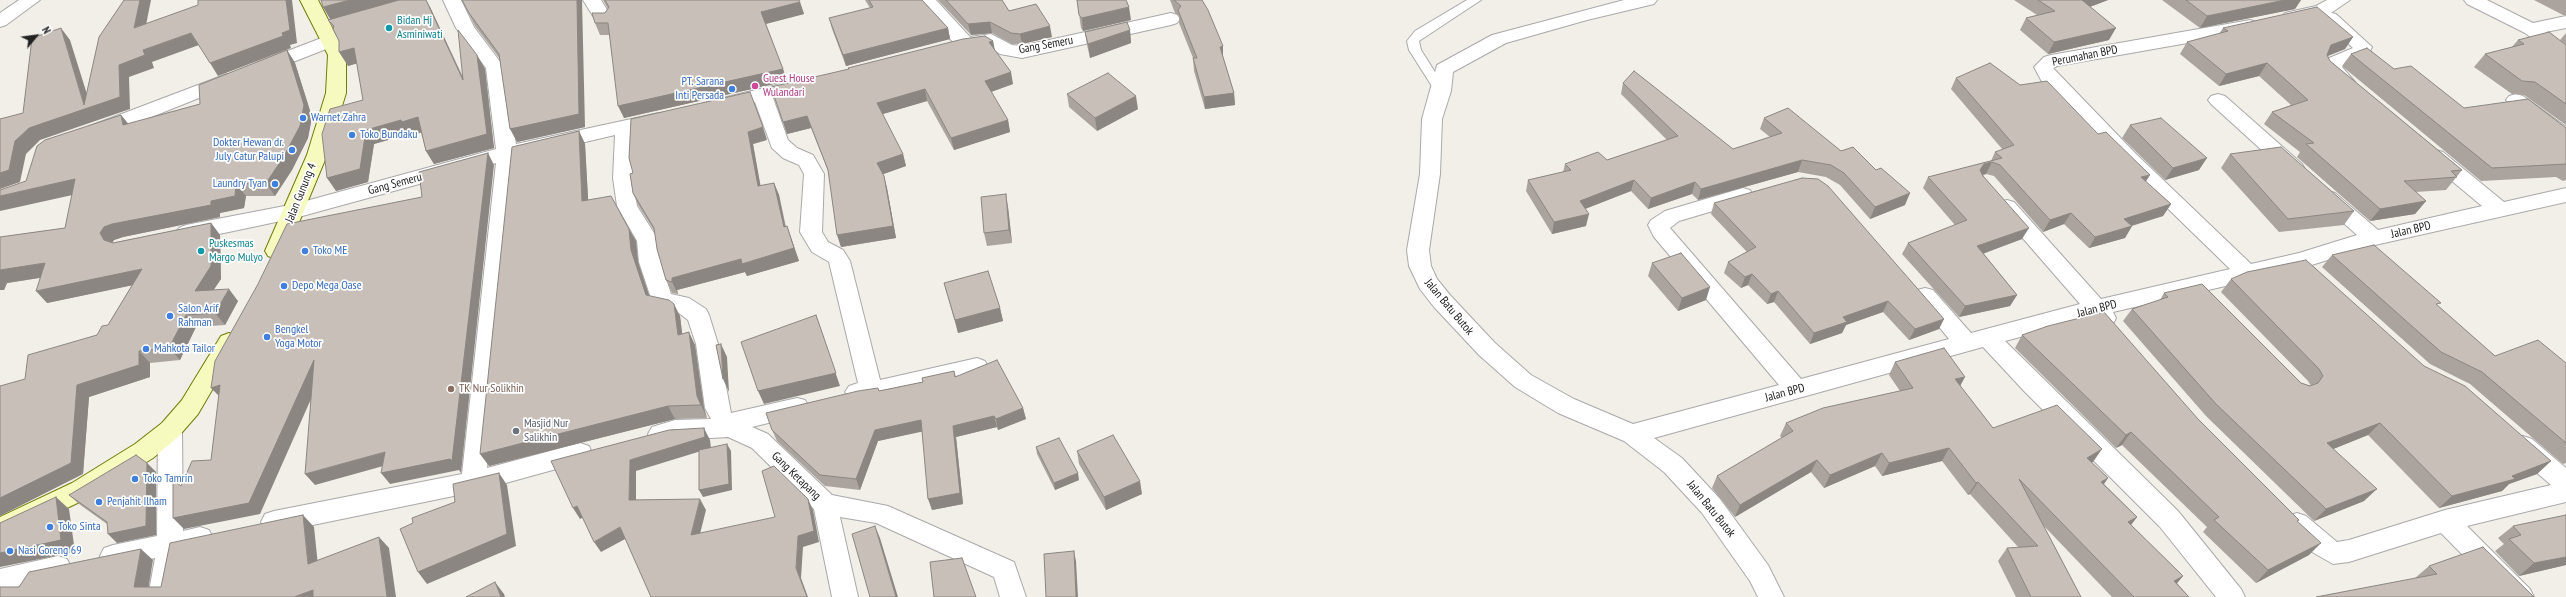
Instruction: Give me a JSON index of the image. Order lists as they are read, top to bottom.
{
  "streets": {
    "street": [
      "Gang Semeru",
      "Perumahan BPD",
      "Jalan Gunung 4",
      "Jalan BPD",
      "Jalan Batu Butok",
      "Gang Ketapang"
    ]
  },
  "crossings": [
    ["Gang Semeru", "Jalan Gunung 4"],
    ["Perumahan BPD", "Jalan BPD"],
    ["Jalan BPD", "Jalan Batu Butok"]
  ],
  "places": [
    "Bidan Hj Asminiwati",
    "Guest House Wulandari",
    "PT. Sarana Inti Persada",
    "Warnet Zahra",
    "Toko Bundaku",
    "Dokter Hewan dr. July Catur Palupi",
    "Laundry Tyan",
    "Puskesmas Margo Mulyo",
    "Toko ME",
    "Depo Mega Oase",
    "Salon Arif Rahman",
    "Bengkel Yoga Motor",
    "Mahkota Tailor",
    "TK Nur Solikhin",
    "Masjid Nur Salikhin",
    "Toko Tamrin",
    "Penjahit Ilham",
    "Toko Sinta",
    "Nasi Goreng 69"
  ],
  "north": "top right"
}
